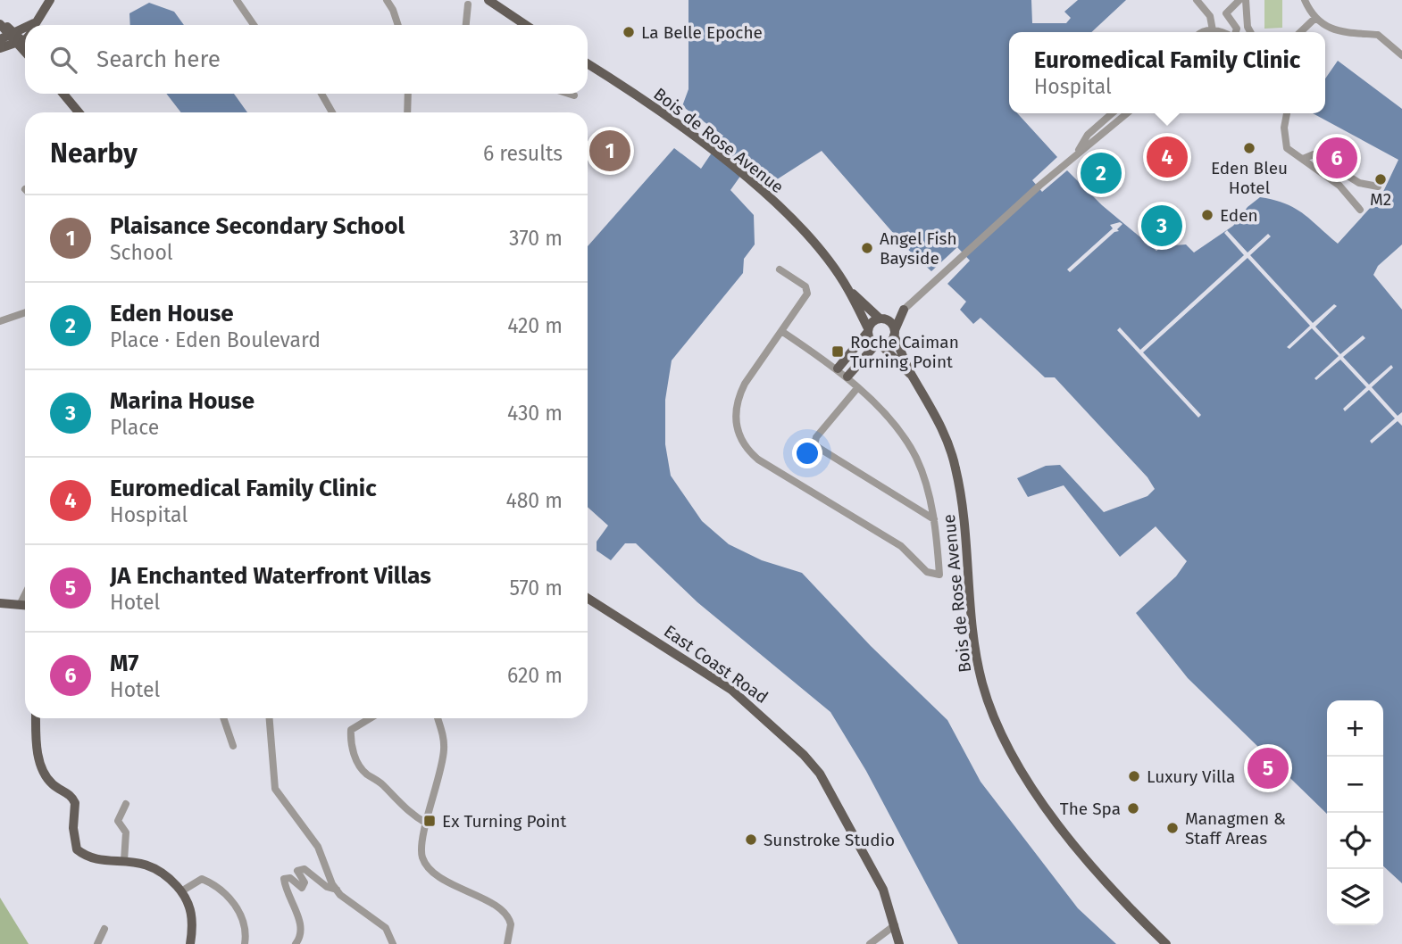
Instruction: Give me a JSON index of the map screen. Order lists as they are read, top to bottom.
{
  "streets": {
    "main road": ["Bois de Rose Avenue", "East Coast Road"]
  },
  "places": {
    "other": [
      "La Belle Epoche",
      "Eden Bleu Hotel",
      "M2",
      "Eden",
      "Angel Fish Bayside",
      "Luxury Villa",
      "The Spa",
      "Managmen & Staff Areas",
      "Sunstroke Studio"
    ],
    "transit": ["Roche Caiman Turning Point", "Ex Turning Point"]
  },
  "page": {
    "search": "Search here",
    "popup": ["Euromedical Family Clinic", "Hospital"],
    "heading": ["Nearby", "6 results"],
    "pins": [
      "1",
      "4",
      "6",
      "2",
      "3",
      "5"
    ],
    "list": [
      {
        "mark": "1",
        "name": "Plaisance Secondary School",
        "note": "School",
        "value": "370 m"
      },
      {
        "mark": "2",
        "name": "Eden House",
        "note": "Place · Eden Boulevard",
        "value": "420 m"
      },
      {
        "mark": "3",
        "name": "Marina House",
        "note": "Place",
        "value": "430 m"
      },
      {
        "mark": "4",
        "name": "Euromedical Family Clinic",
        "note": "Hospital",
        "value": "480 m"
      },
      {
        "mark": "5",
        "name": "JA Enchanted Waterfront Villas",
        "note": "Hotel",
        "value": "570 m"
      },
      {
        "mark": "6",
        "name": "M7",
        "note": "Hotel",
        "value": "620 m"
      }
    ],
    "map_buttons": ["+", "−"]
  }
}
